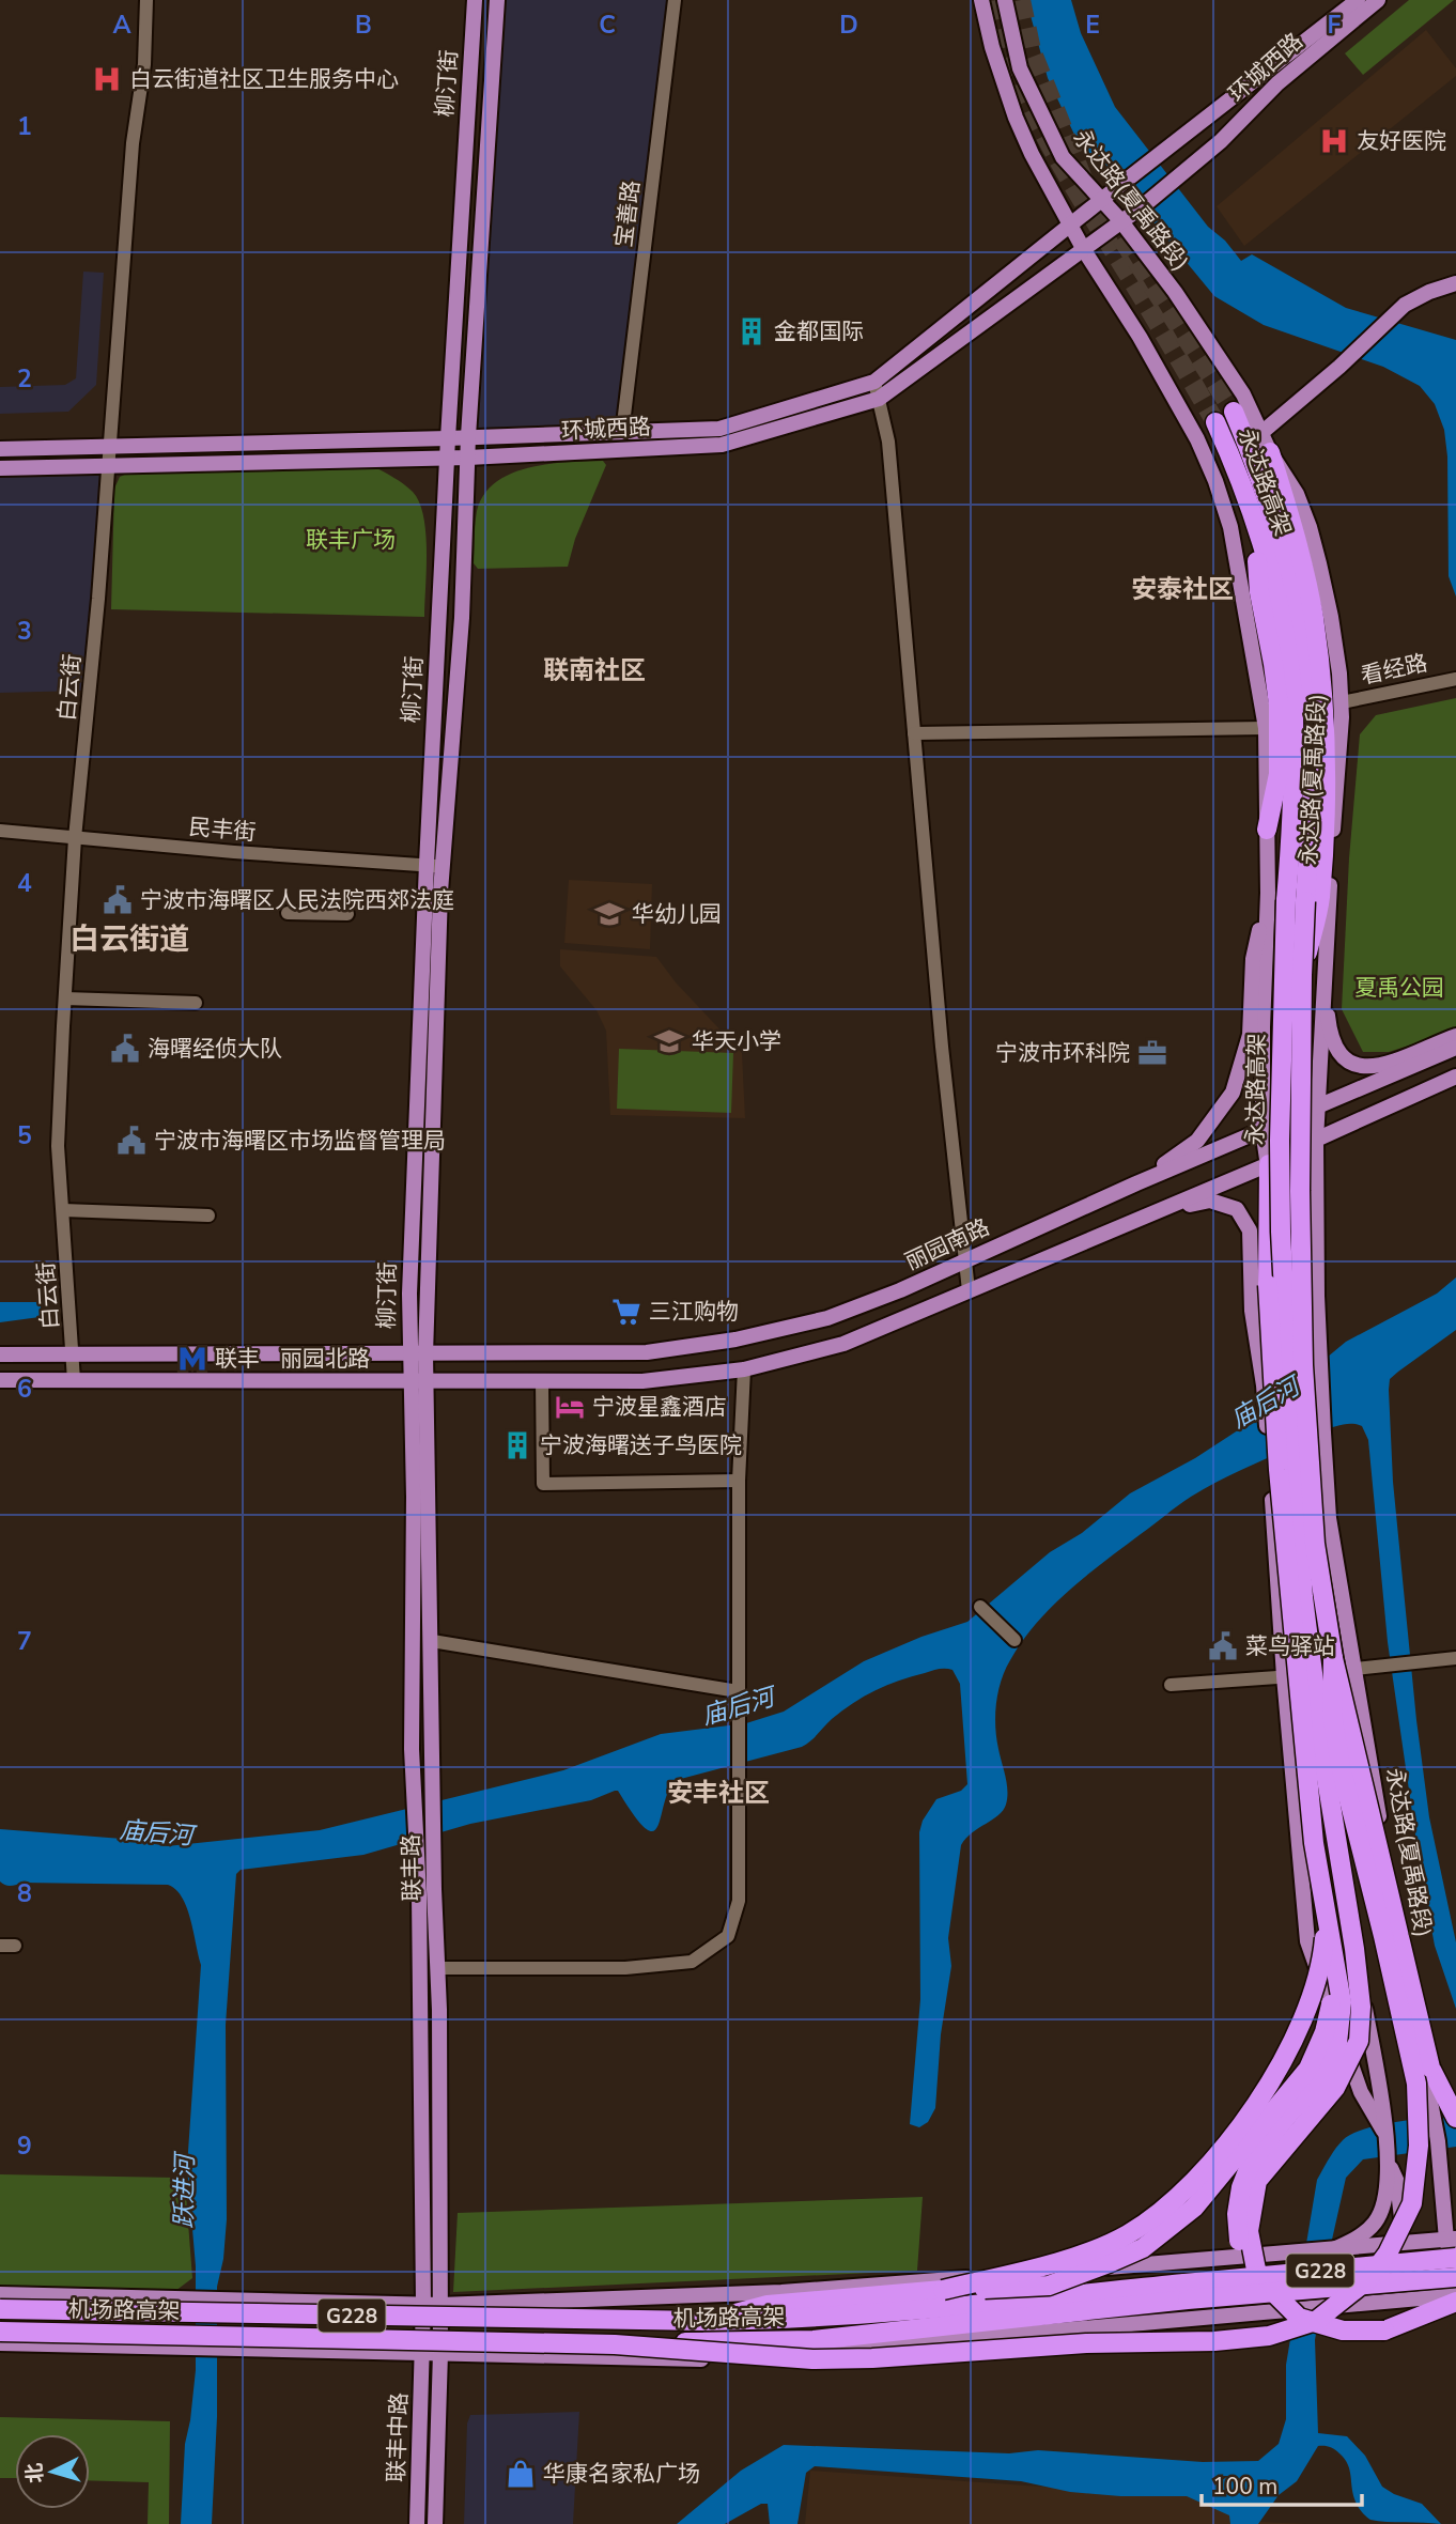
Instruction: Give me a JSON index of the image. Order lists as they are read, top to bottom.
{
  "streets": {
    "highway": ["永达路高架", "G228", "机场路高架"],
    "main road": [
      "环城西路",
      "柳汀街",
      "永达路(夏禹路段)",
      "丽园南路",
      "丽园北路",
      "联丰路",
      "联丰中路"
    ],
    "street": [
      "宝善路",
      "看经路",
      "白云街",
      "民丰街"
    ]
  },
  "crossings": [
    ["环城西路", "柳汀街"],
    ["环城西路", "永达路(夏禹路段)"],
    ["环城西路", "宝善路"],
    ["环城西路", "白云街"],
    ["柳汀街", "民丰街"],
    ["柳汀街", "丽园南路"],
    ["柳汀街", "丽园北路"],
    ["柳汀街", "联丰路"],
    ["永达路(夏禹路段)", "永达路高架"],
    ["永达路(夏禹路段)", "看经路"],
    ["永达路(夏禹路段)", "丽园南路"],
    ["永达路(夏禹路段)", "机场路高架"],
    ["白云街", "民丰街"],
    ["白云街", "丽园北路"],
    ["丽园南路", "丽园北路"],
    ["丽园北路", "联丰路"],
    ["联丰路", "联丰中路"]
  ],
  "districts": [
    "安泰社区",
    "联南社区",
    "白云街道",
    "安丰社区"
  ],
  "water": ["庙后河", "跃进河"],
  "parks": ["联丰广场", "夏禹公园"],
  "places": {
    "hospital": ["白云街道社区卫生服务中心", "友好医院"],
    "building": ["金都国际", "宁波海曙送子鸟医院"],
    "public building": [
      "宁波市海曙区人民法院西郊法庭",
      "海曙经侦大队",
      "宁波市海曙区市场监督管理局",
      "菜鸟驿站"
    ],
    "school or university": ["华幼儿园", "华天小学"],
    "office": ["宁波市环科院"],
    "supermarket": ["三江购物"],
    "metro station": ["联丰"],
    "hotel": ["宁波星鑫酒店"],
    "shop": ["华康名家私广场"]
  },
  "scale_bar": "100 m",
  "north": "left",
  "grid": {
    "columns": [
      "A",
      "B",
      "C",
      "D",
      "E",
      "F"
    ],
    "rows": [
      "1",
      "2",
      "3",
      "4",
      "5",
      "6",
      "7",
      "8",
      "9"
    ]
  }
}
